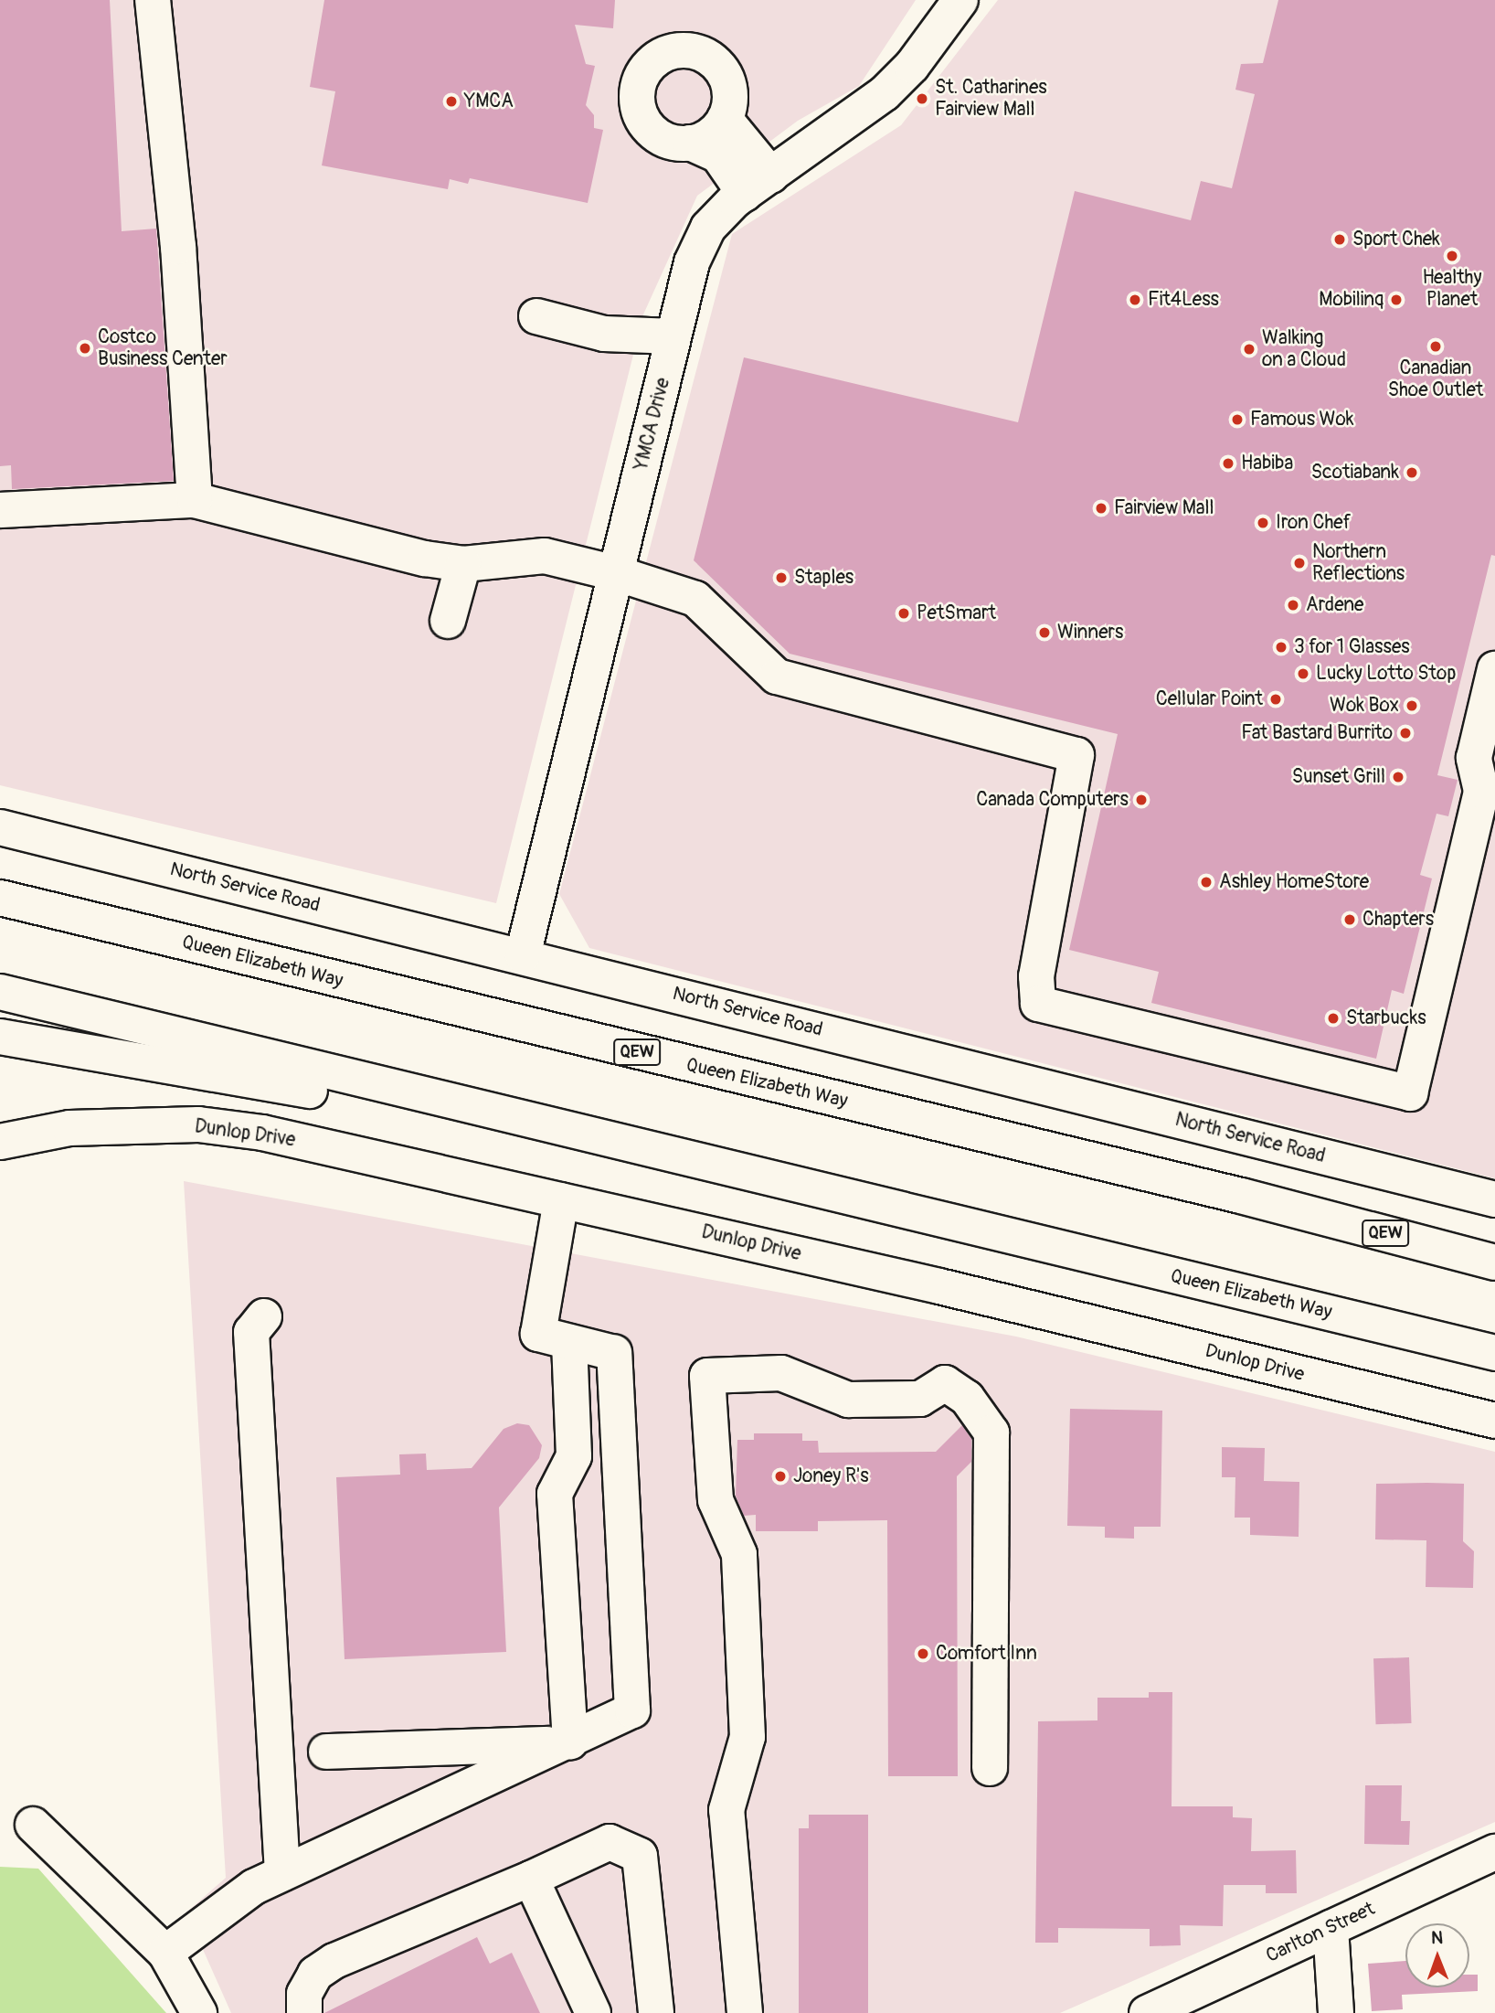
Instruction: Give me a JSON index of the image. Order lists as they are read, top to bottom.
{
  "streets": {
    "main road": [
      "YMCA Drive",
      "North Service Road",
      "Queen Elizabeth Way",
      "QEW",
      "Dunlop Drive",
      "Carlton Street"
    ]
  },
  "crossings": [
    ["YMCA Drive", "North Service Road"]
  ],
  "places": [
    "St. Catharines Fairview Mall",
    "YMCA",
    "Sport Chek",
    "Healthy Planet",
    "Fit4Less",
    "Mobilinq",
    "Canadian Shoe Outlet",
    "Costco Business Center",
    "Walking on a Cloud",
    "Famous Wok",
    "Habiba",
    "Scotiabank",
    "Fairview Mall",
    "Iron Chef",
    "Northern Reflections",
    "Staples",
    "Ardene",
    "PetSmart",
    "Winners",
    "3 for 1 Glasses",
    "Lucky Lotto Stop",
    "Cellular Point",
    "Wok Box",
    "Fat Bastard Burrito",
    "Sunset Grill",
    "Canada Computers",
    "Ashley HomeStore",
    "Chapters",
    "Starbucks",
    "Joney R's",
    "Comfort Inn"
  ],
  "north": "top"
}
